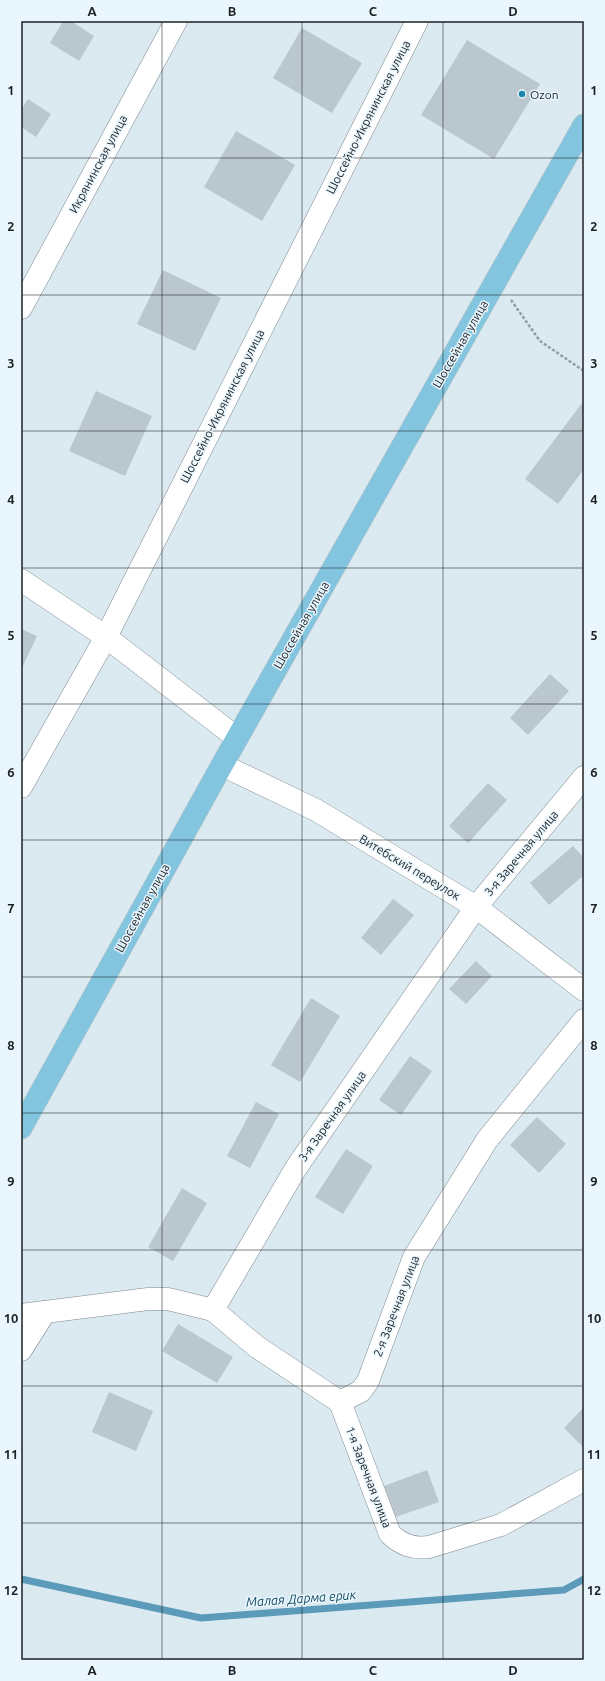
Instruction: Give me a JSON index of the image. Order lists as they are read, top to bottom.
{
  "streets": {
    "main road": ["Шоссейная улица"],
    "street": [
      "Шоссейно-Икрянинская улица",
      "Икрянинская улица",
      "3-я Заречная улица",
      "Витебский переулок",
      "2-я Заречная улица",
      "1-я Заречная улица"
    ]
  },
  "crossings": [
    ["Шоссейная улица", "Витебский переулок"],
    ["3-я Заречная улица", "Витебский переулок"],
    ["2-я Заречная улица", "1-я Заречная улица"]
  ],
  "water": ["Малая Дарма ерик"],
  "places": ["Ozon"],
  "grid": {
    "columns": [
      "A",
      "B",
      "C",
      "D"
    ],
    "rows": [
      "1",
      "2",
      "3",
      "4",
      "5",
      "6",
      "7",
      "8",
      "9",
      "10",
      "11",
      "12"
    ]
  }
}
